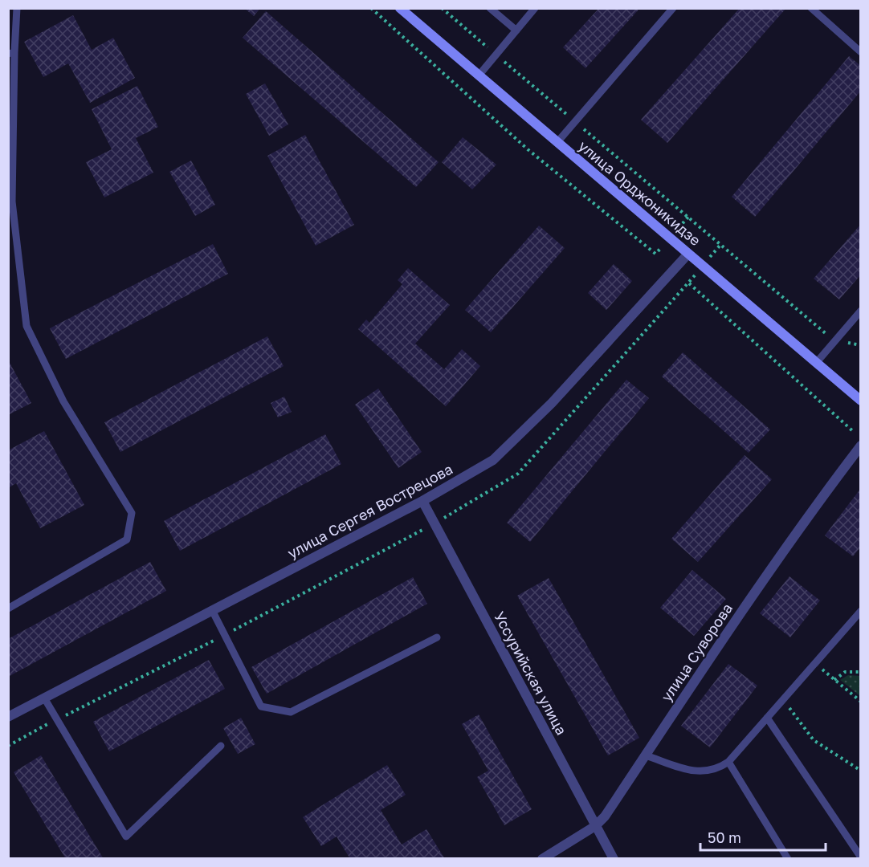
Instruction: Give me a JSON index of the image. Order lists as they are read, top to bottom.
{
  "streets": {
    "main road": ["улица Орджоникидзе"],
    "street": ["улица Сергея Вострецова", "улица Суворова", "Уссурийская улица"]
  },
  "crossings": [
    ["улица Орджоникидзе", "улица Сергея Вострецова"],
    ["улица Сергея Вострецова", "Уссурийская улица"],
    ["улица Суворова", "Уссурийская улица"]
  ],
  "scale_bar": "50 m"
}
